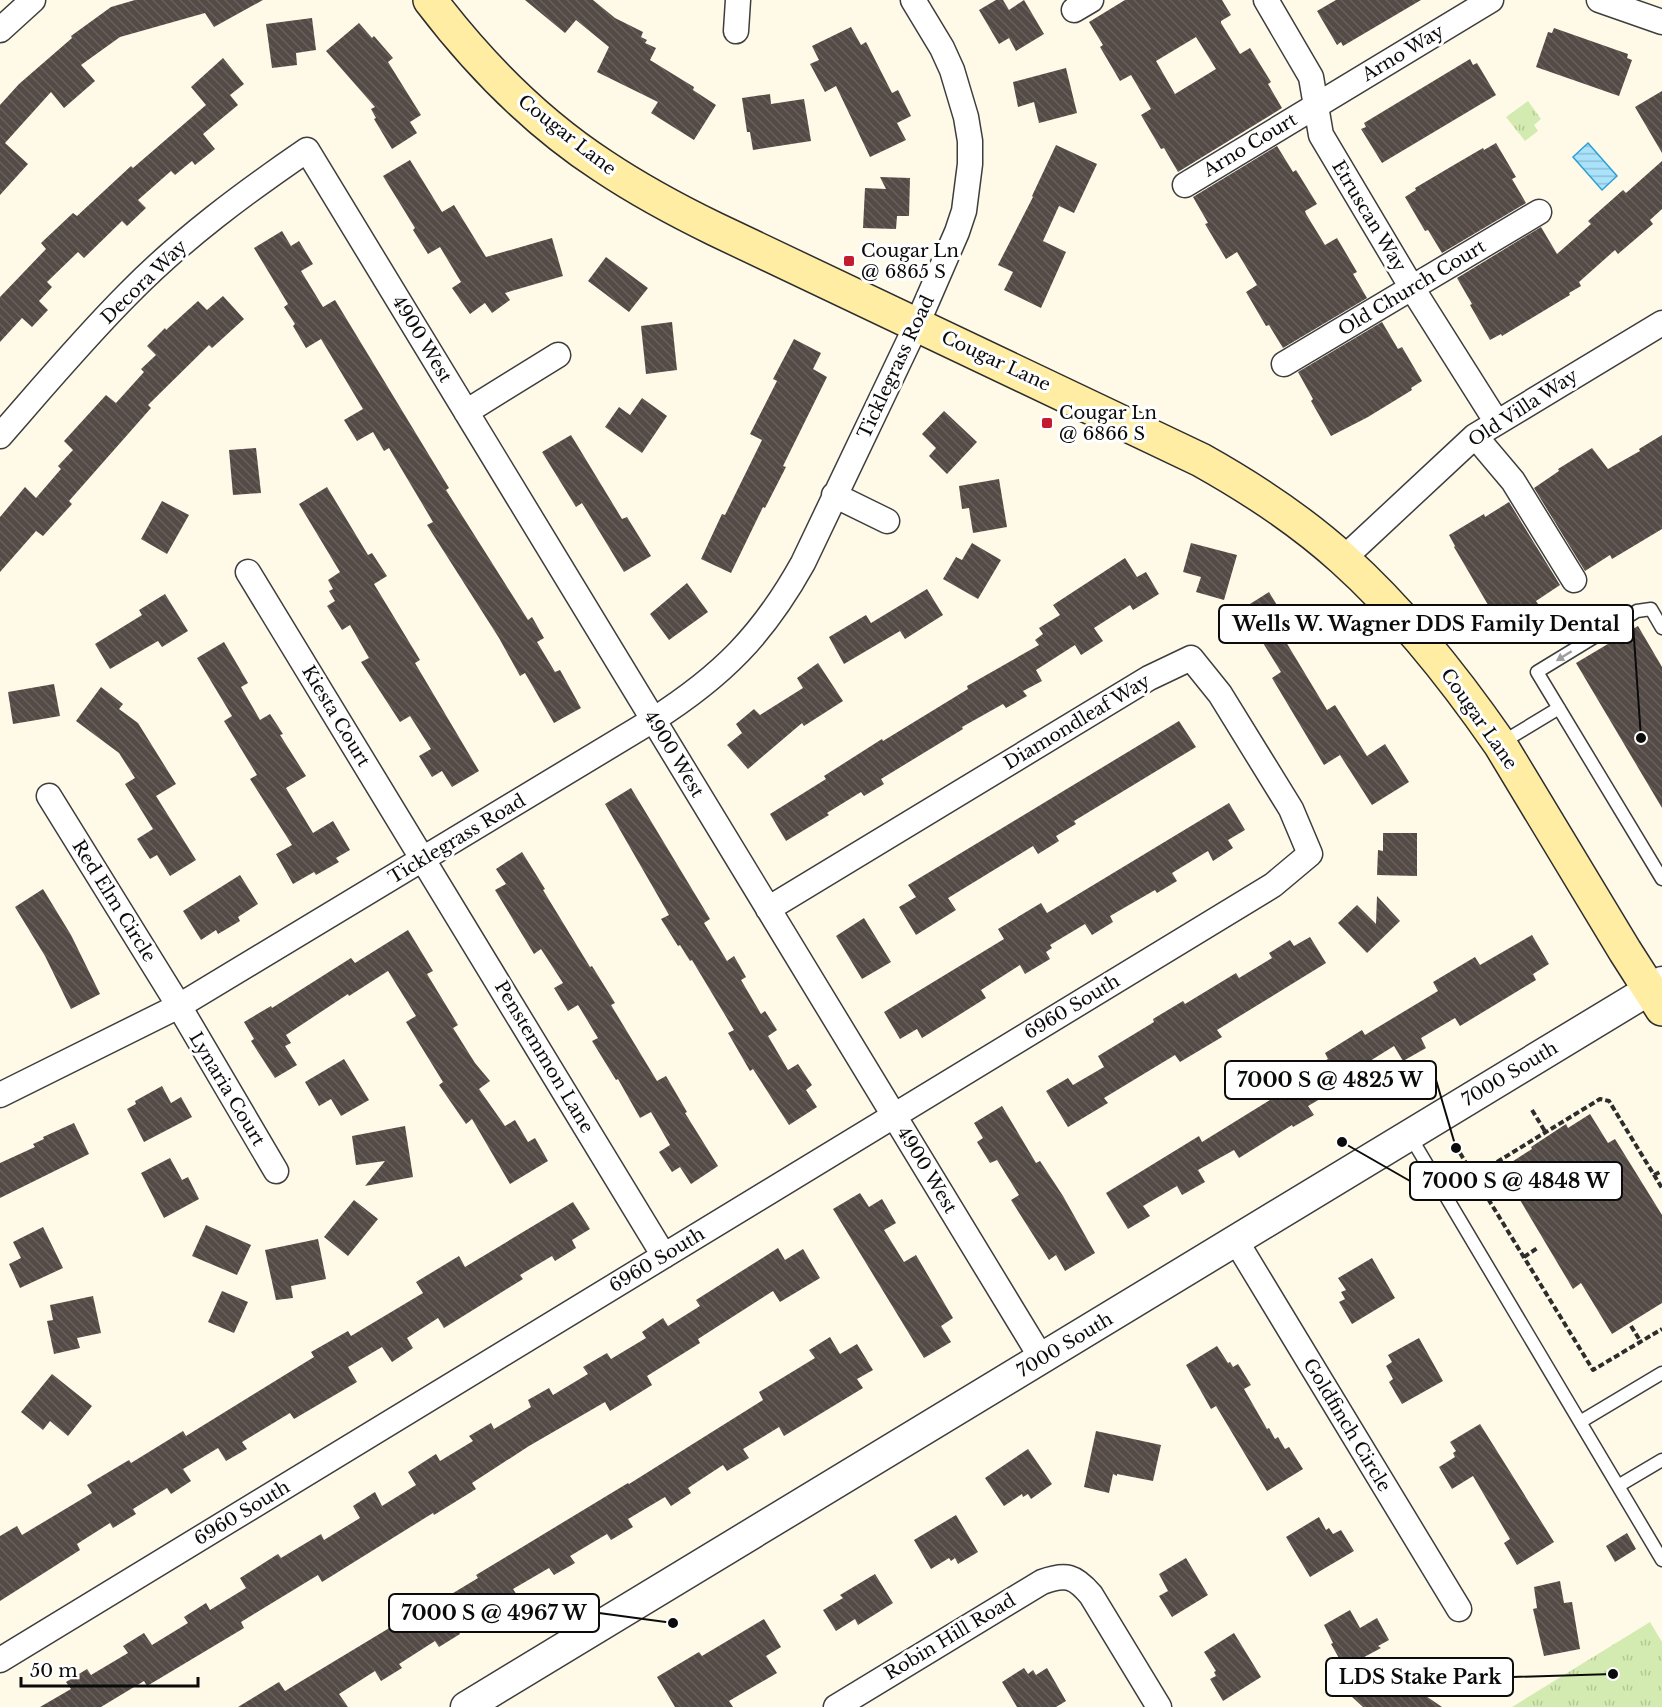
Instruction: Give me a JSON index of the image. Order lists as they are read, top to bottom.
{
  "streets": {
    "main road": ["Cougar Lane"],
    "street": [
      "Arno Way",
      "Arno Court",
      "Etruscan Way",
      "Decora Way",
      "Old Church Court",
      "4900 West",
      "Ticklegrass Road",
      "Old Villa Way",
      "Kiesta Court",
      "Diamondleaf Way",
      "Red Elm Circle",
      "6960 South",
      "Penstemmon Lane",
      "7000 South",
      "Lynaria Court",
      "Goldfinch Circle",
      "Robin Hill Road"
    ]
  },
  "crossings": [
    ["Arno Way", "Arno Court"],
    ["Arno Way", "Etruscan Way"],
    ["Cougar Lane", "Ticklegrass Road"],
    ["Cougar Lane", "Old Villa Way"],
    ["Cougar Lane", "7000 South"],
    ["Arno Court", "Etruscan Way"],
    ["Etruscan Way", "Old Church Court"],
    ["Etruscan Way", "Old Villa Way"],
    ["Decora Way", "4900 West"],
    ["4900 West", "Ticklegrass Road"],
    ["4900 West", "Diamondleaf Way"],
    ["4900 West", "6960 South"],
    ["4900 West", "7000 South"],
    ["Ticklegrass Road", "Kiesta Court"],
    ["Ticklegrass Road", "Red Elm Circle"],
    ["Ticklegrass Road", "Penstemmon Lane"],
    ["Ticklegrass Road", "Lynaria Court"],
    ["Kiesta Court", "Penstemmon Lane"],
    ["Diamondleaf Way", "6960 South"],
    ["Red Elm Circle", "Lynaria Court"],
    ["6960 South", "Penstemmon Lane"],
    ["7000 South", "Goldfinch Circle"]
  ],
  "places": {
    "transit": ["Cougar Ln @ 6865 S", "Cougar Ln @ 6866 S"],
    "other": [
      "Wells W. Wagner DDS Family Dental",
      "7000 S @ 4848 W",
      "7000 S @ 4825 W",
      "7000 S @ 4967 W",
      "LDS Stake Park"
    ]
  },
  "scale_bar": "50 m"
}
